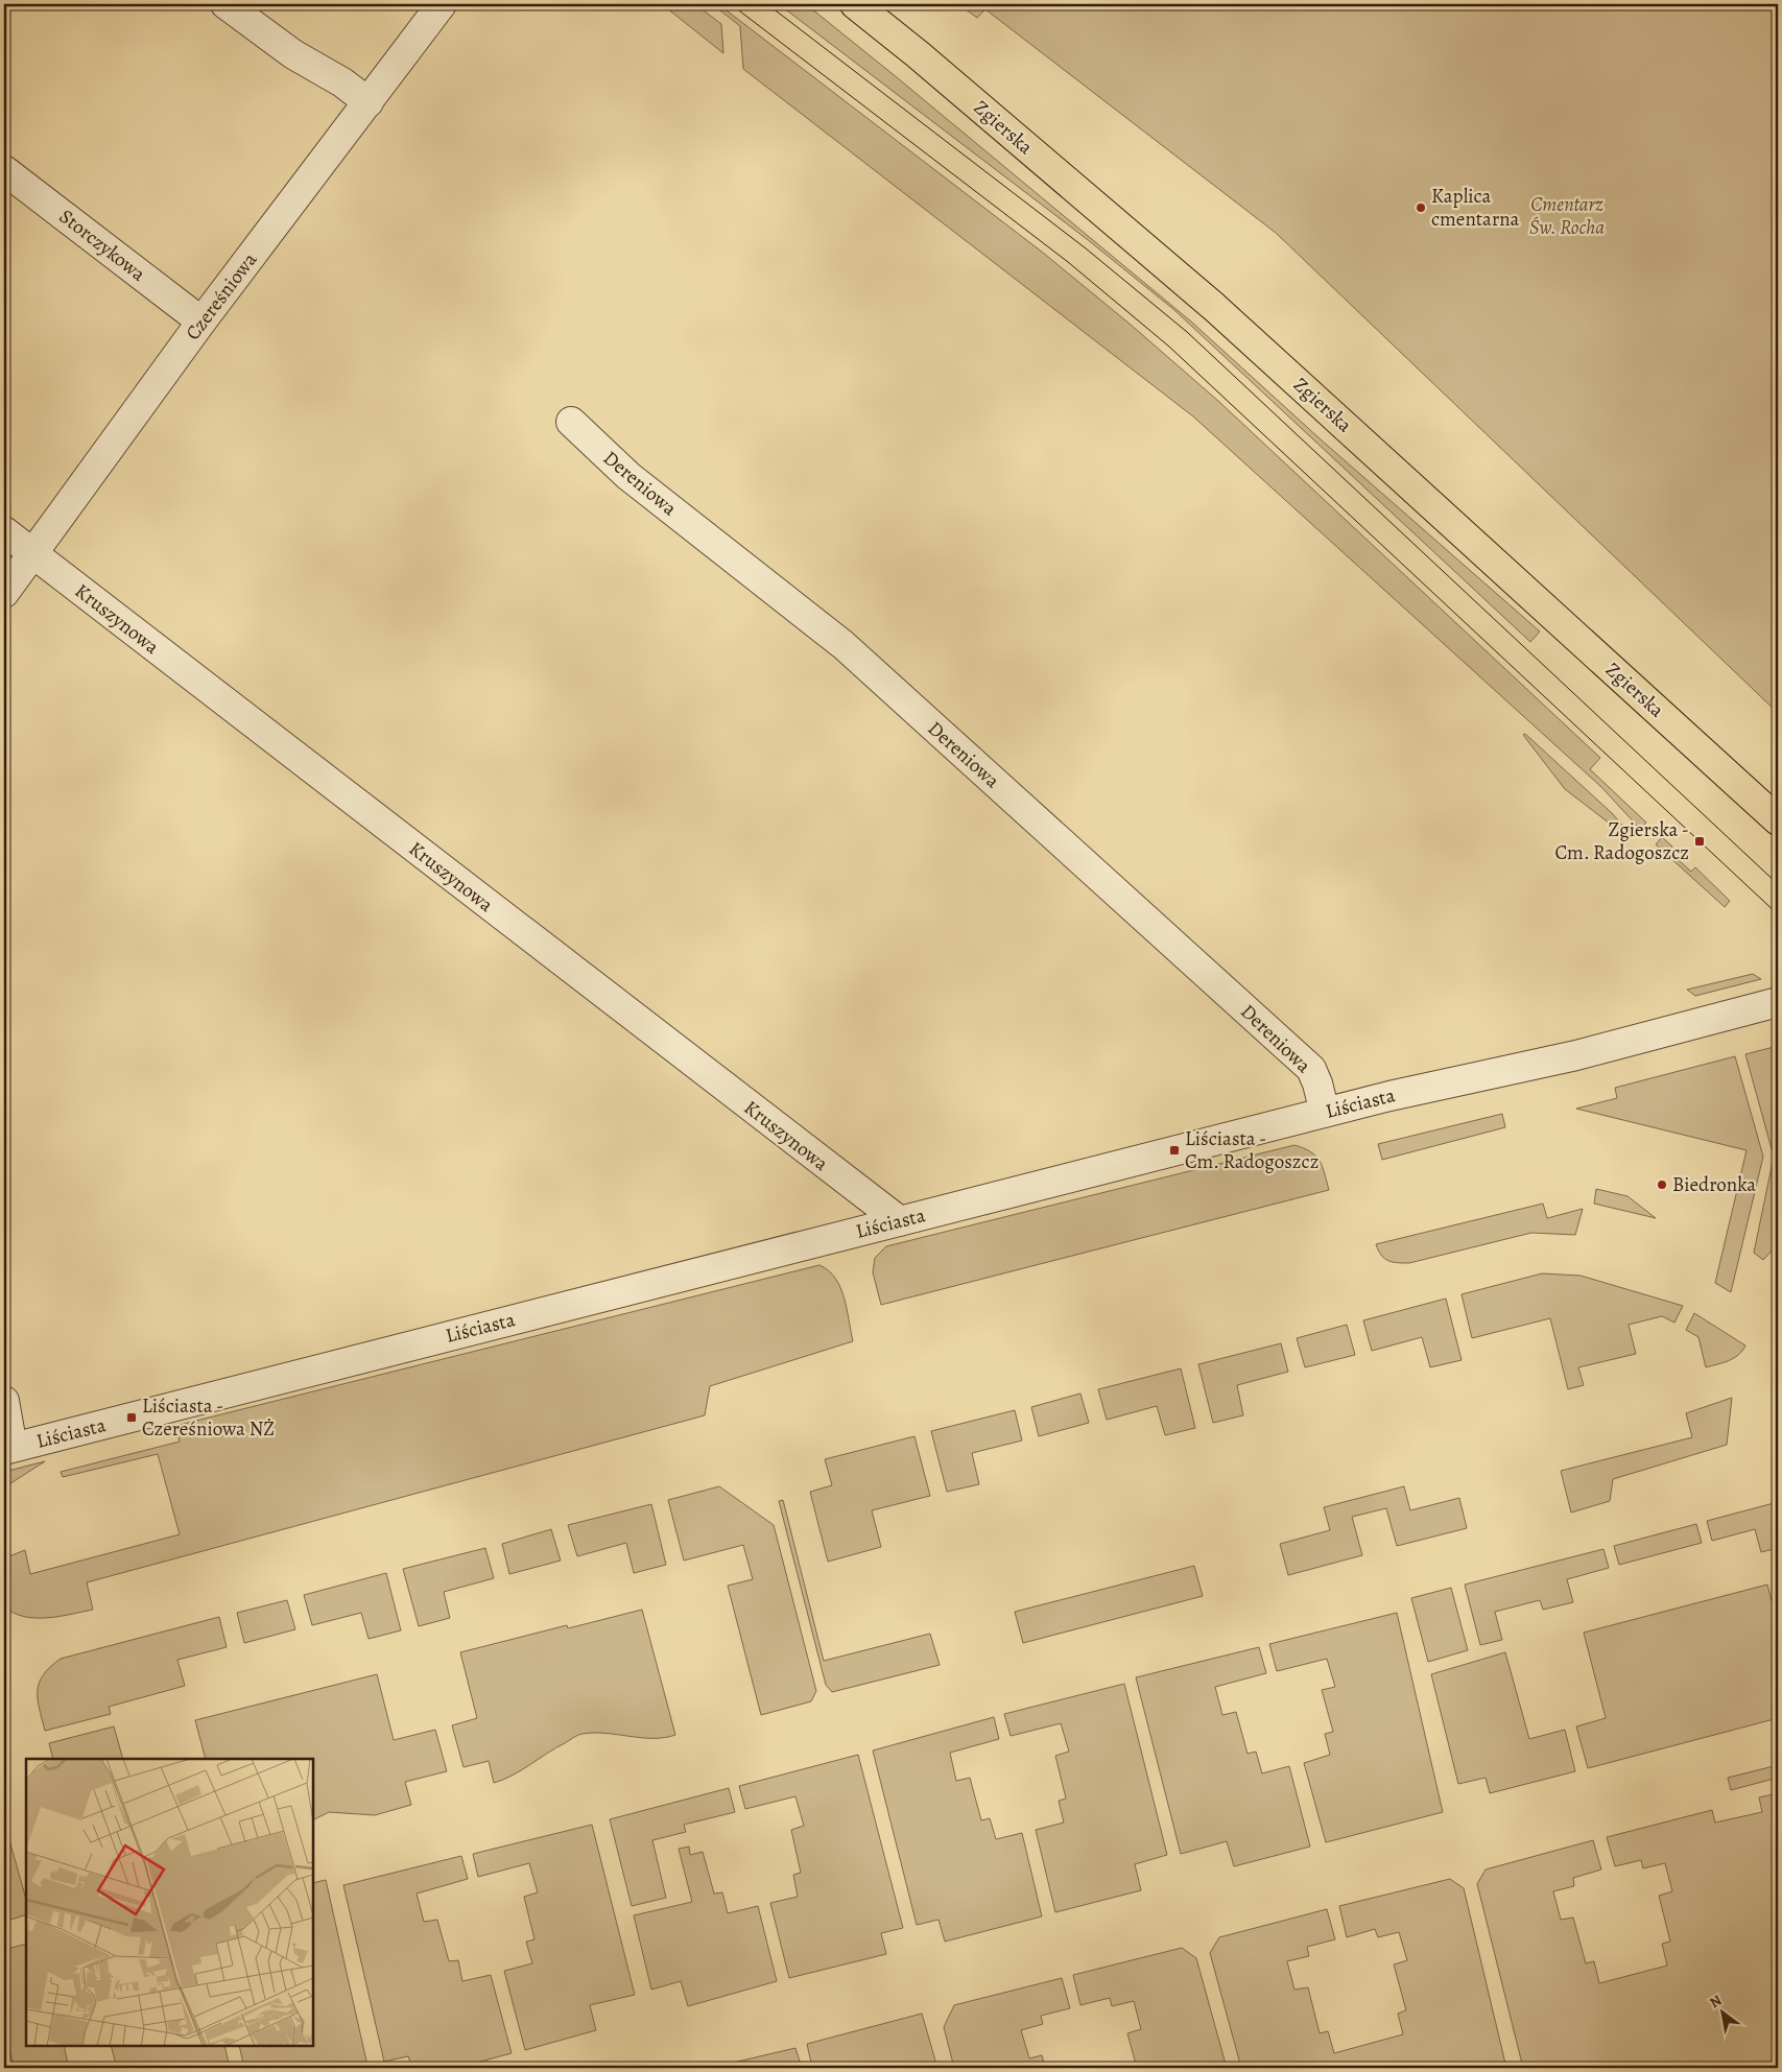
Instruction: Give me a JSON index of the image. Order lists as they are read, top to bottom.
{
  "streets": {
    "main road": ["Zgierska"],
    "street": [
      "Storczykowa",
      "Czereśniowa",
      "Dereniowa",
      "Kruszynowa",
      "Liściasta"
    ]
  },
  "crossings": [
    ["Storczykowa", "Czereśniowa"],
    ["Czereśniowa", "Kruszynowa"],
    ["Dereniowa", "Liściasta"],
    ["Kruszynowa", "Liściasta"]
  ],
  "parks": ["Cmentarz Św. Rocha"],
  "places": {
    "other": ["Kaplica cmentarna", "Biedronka"],
    "transit": ["Zgierska - Cm. Radogoszcz", "Liściasta - Cm. Radogoszcz", "Liściasta - Czereśniowa NŻ"]
  },
  "north": "top left"
}
